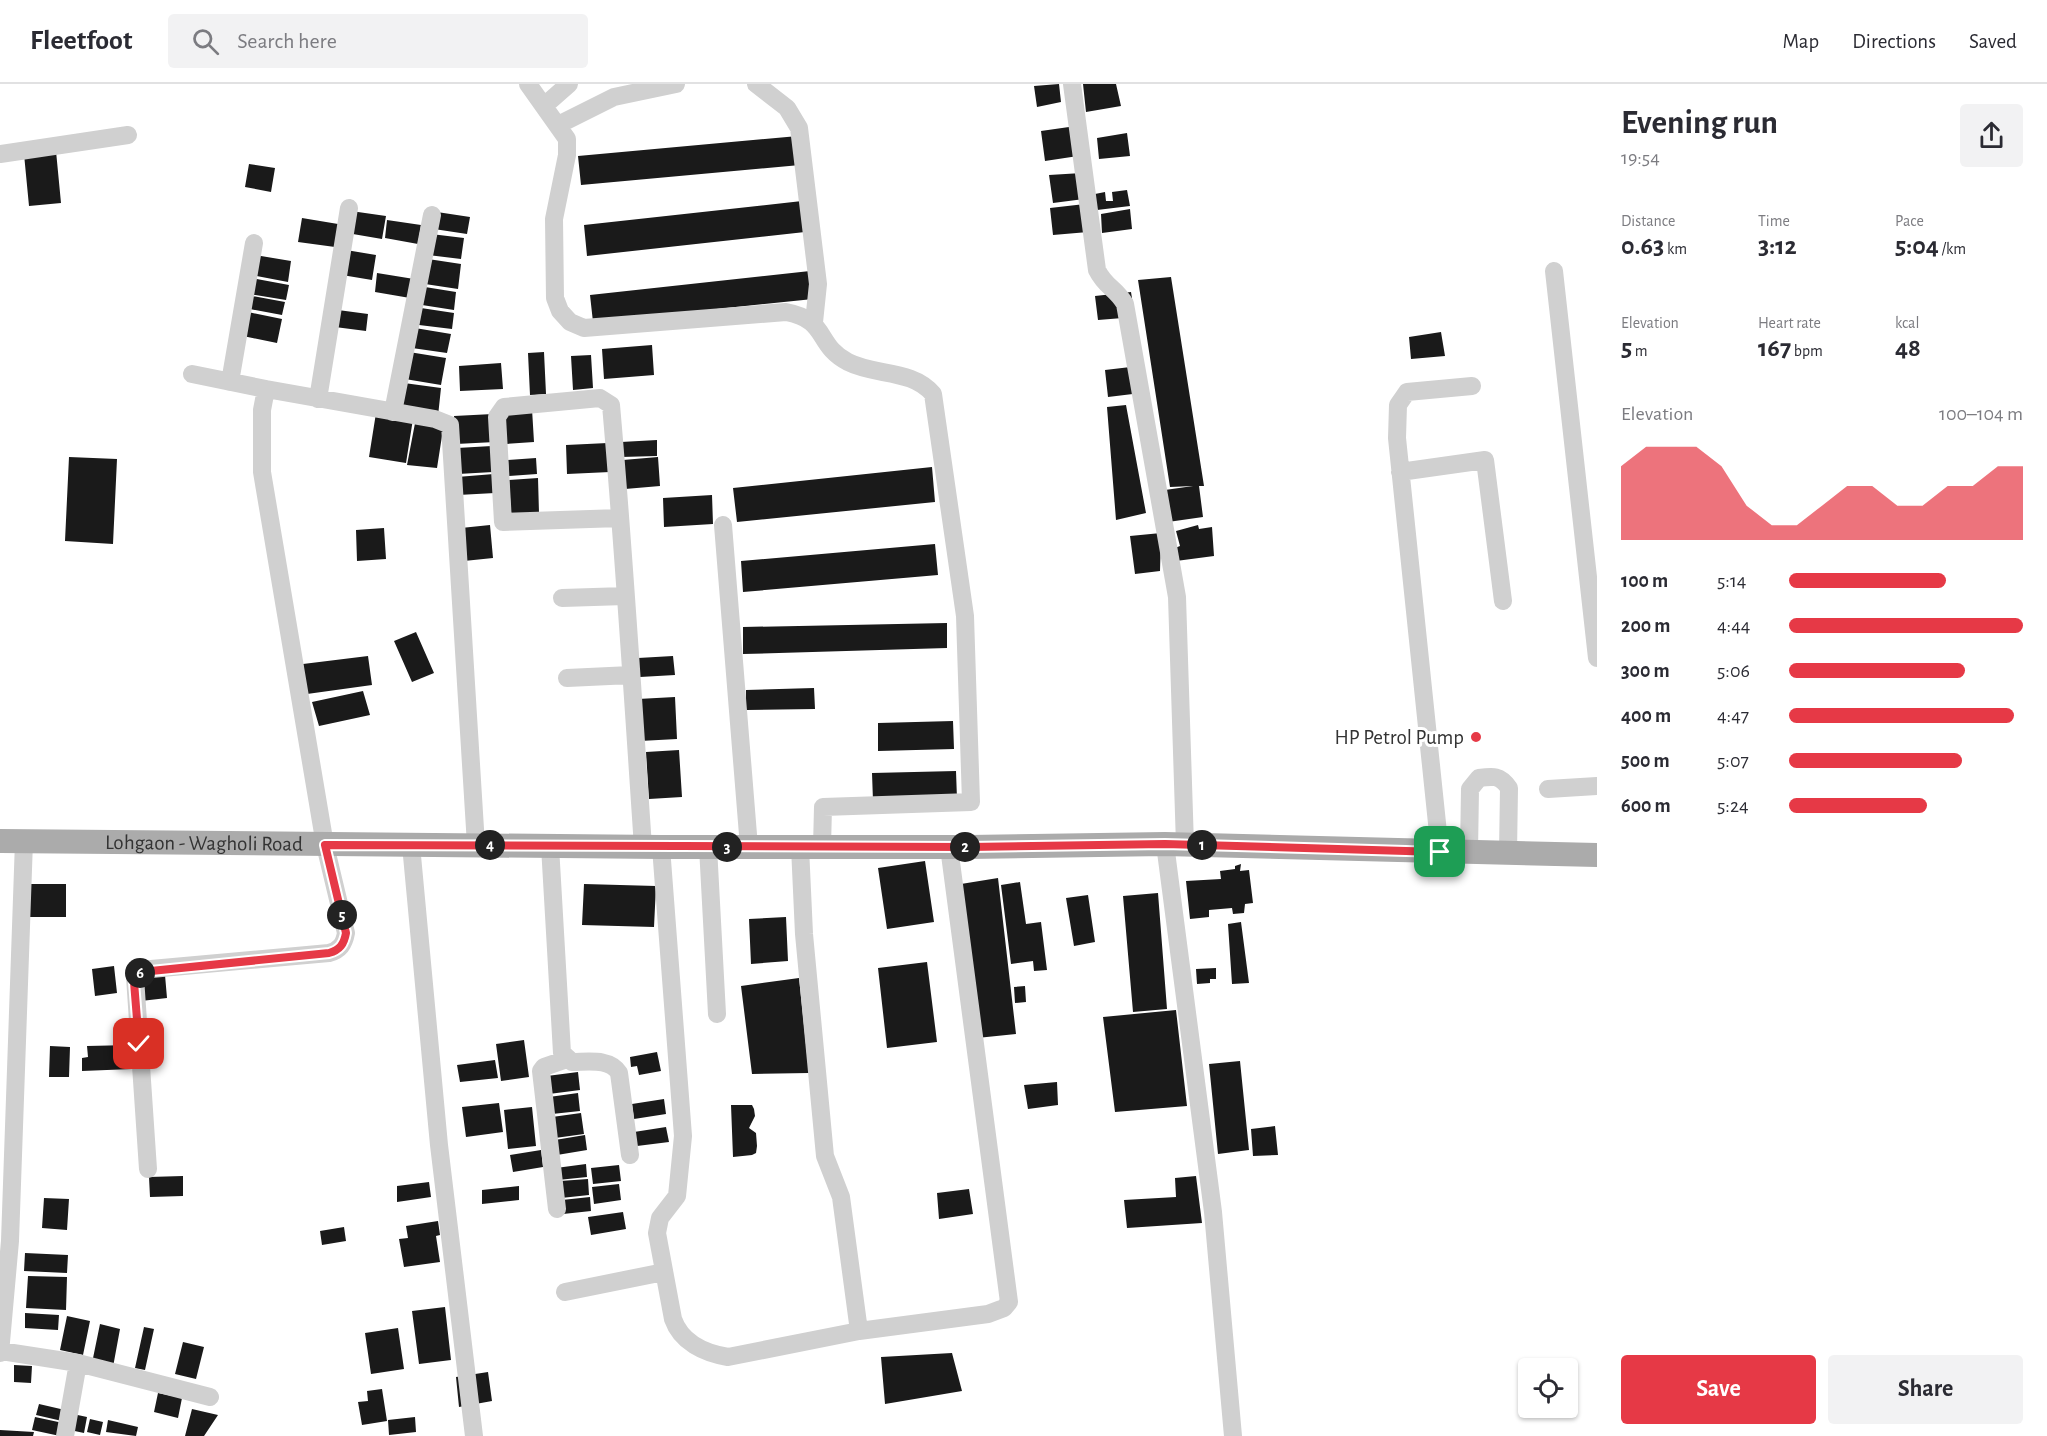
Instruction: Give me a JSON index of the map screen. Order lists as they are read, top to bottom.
{
  "streets": {
    "main road": ["Lohgaon - Wagholi Road"]
  },
  "places": ["HP Petrol Pump"],
  "page": {
    "header": "Fleetfoot",
    "search": "Search here",
    "nav": ["Map", "Directions", "Saved"],
    "heading": ["Evening run", "19:54"],
    "stats": [
      ["Distance", "0.63 km"],
      ["Time", "3:12"],
      ["Pace", "5:04 /km"],
      ["Elevation", "5 m"],
      ["Heart rate", "167 bpm"],
      ["kcal", "48"]
    ],
    "chart": ["Elevation", "100–104 m"],
    "list": [
      {
        "name": "100 m",
        "note": "5:14"
      },
      {
        "name": "200 m",
        "note": "4:44"
      },
      {
        "name": "300 m",
        "note": "5:06"
      },
      {
        "name": "400 m",
        "note": "4:47"
      },
      {
        "name": "500 m",
        "note": "5:07"
      },
      {
        "name": "600 m",
        "note": "5:24"
      }
    ],
    "pins": [
      "1",
      "4",
      "2",
      "3",
      "5",
      "6"
    ],
    "buttons": ["Save", "Share"]
  }
}
